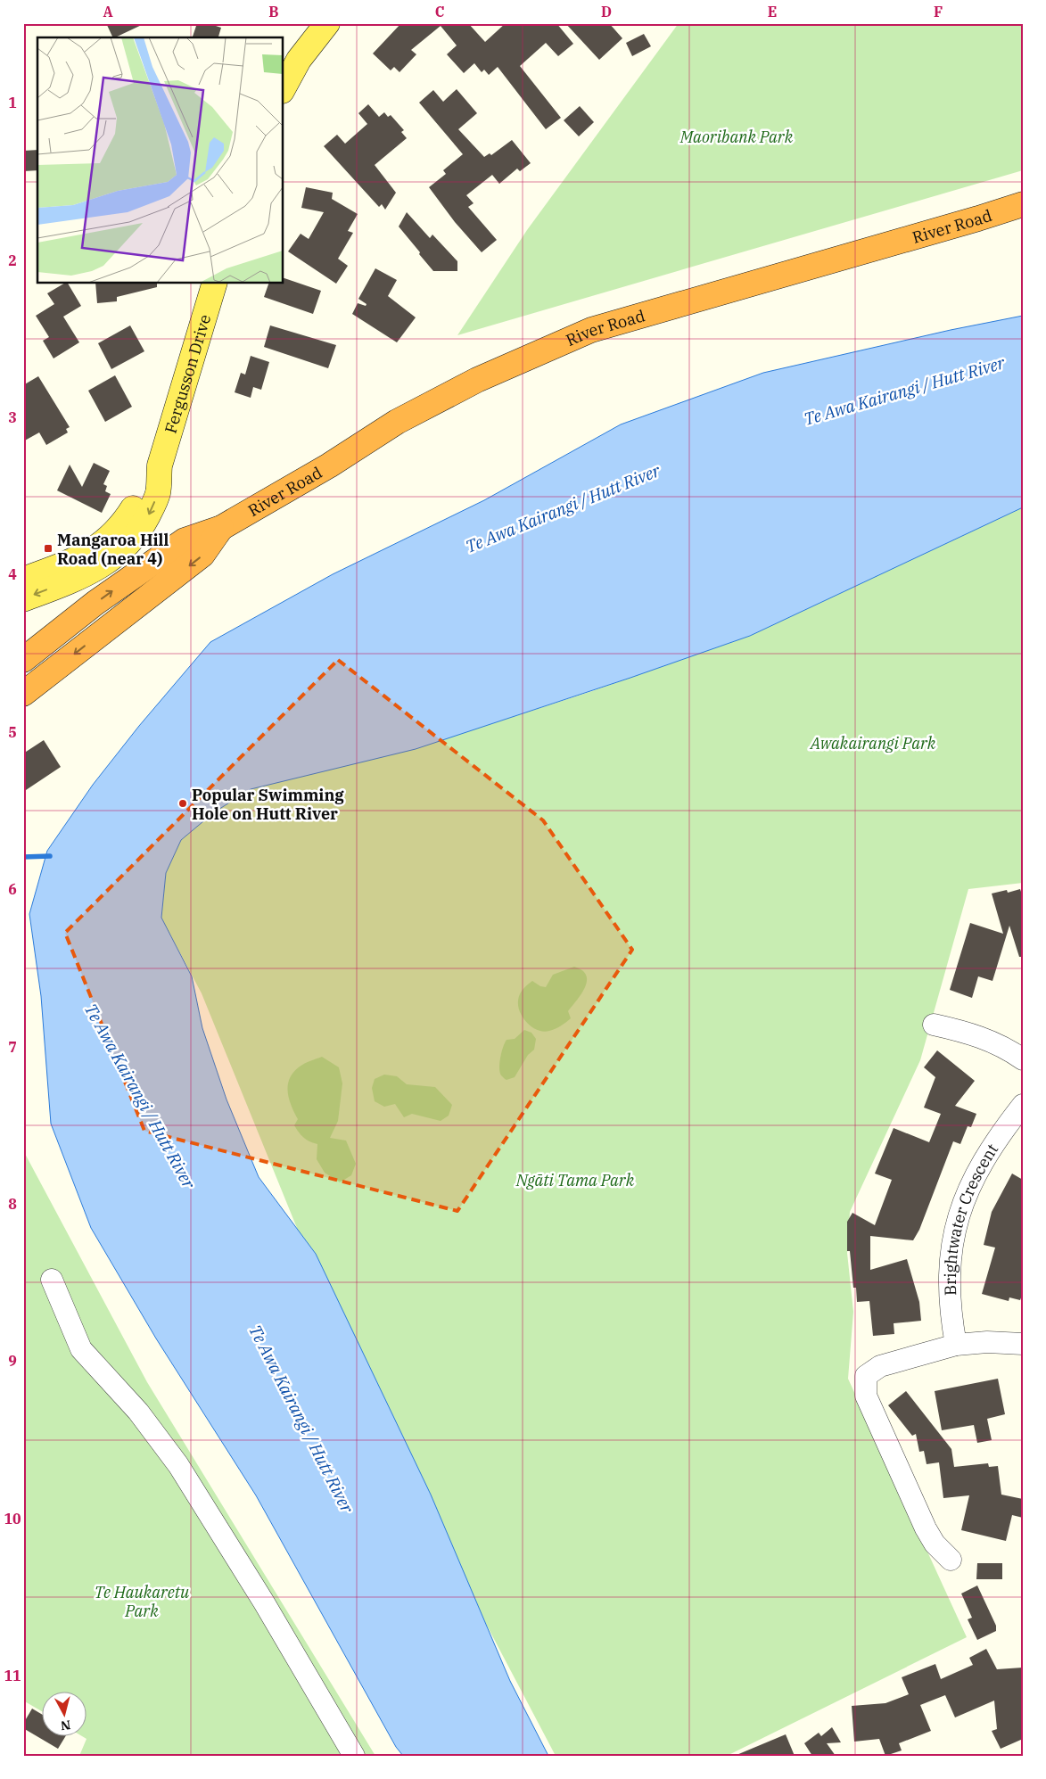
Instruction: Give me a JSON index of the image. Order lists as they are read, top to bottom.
{
  "streets": {
    "highway": ["River Road"],
    "main road": ["Fergusson Drive"],
    "street": ["Brightwater Crescent"]
  },
  "water": ["Te Awa Kairangi / Hutt River"],
  "parks": [
    "Maoribank Park",
    "Awakairangi Park",
    "Ngāti Tama Park",
    "Te Haukaretu Park"
  ],
  "places": {
    "transit": ["Mangaroa Hill Road (near 4)"],
    "other": ["Popular Swimming Hole on Hutt River"]
  },
  "north": "bottom",
  "grid": {
    "columns": [
      "A",
      "B",
      "C",
      "D",
      "E",
      "F"
    ],
    "rows": [
      "1",
      "2",
      "3",
      "4",
      "5",
      "6",
      "7",
      "8",
      "9",
      "10",
      "11"
    ]
  }
}
